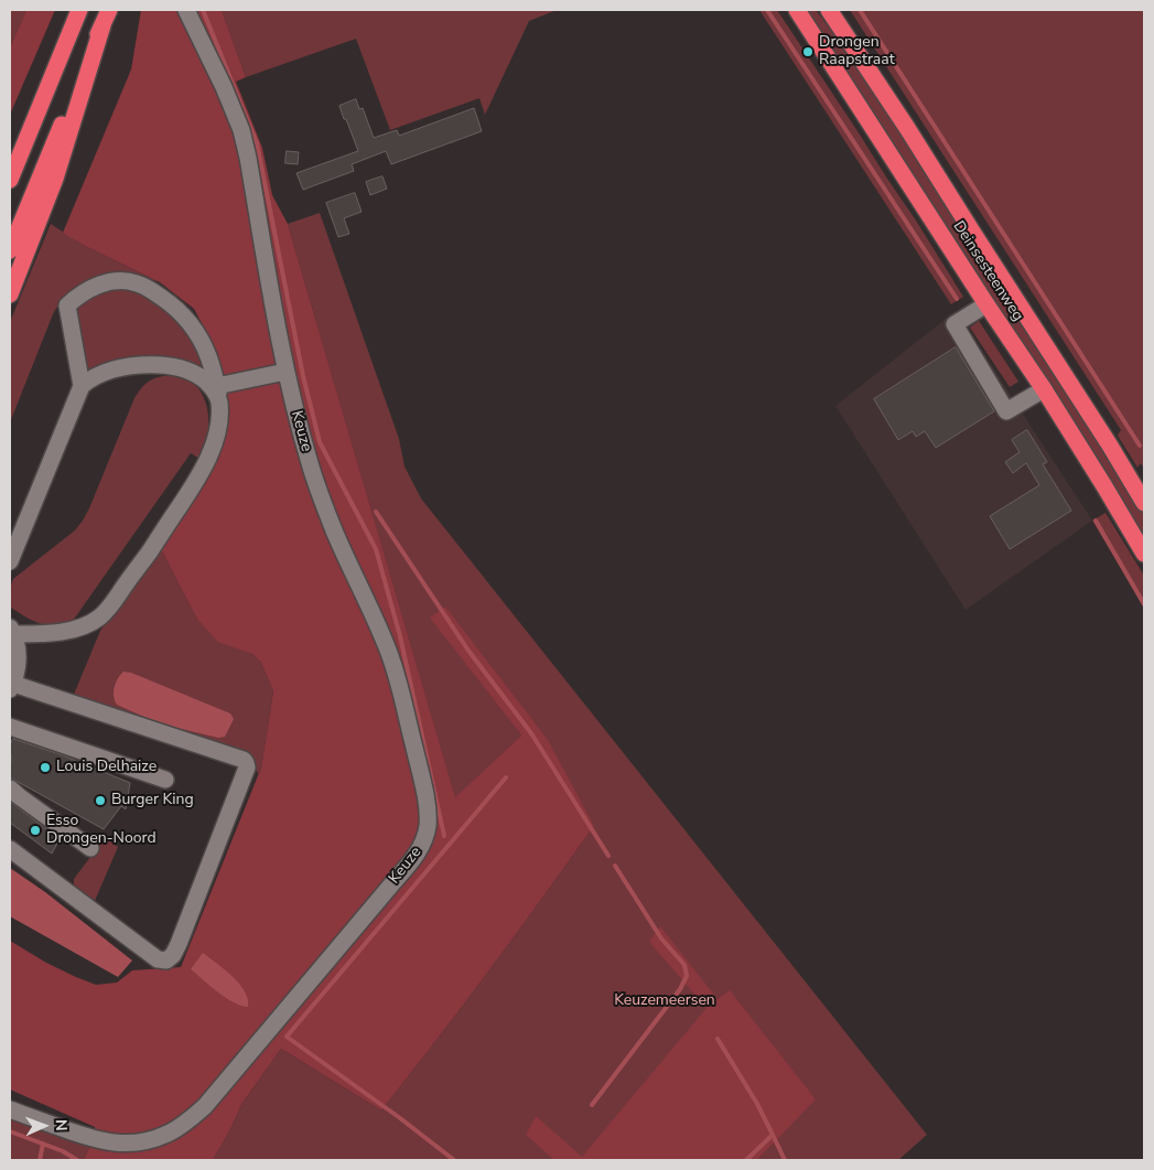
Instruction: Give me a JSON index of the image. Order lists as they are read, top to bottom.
{
  "streets": {
    "highway": ["Deinsesteenweg"],
    "street": ["Keuze"]
  },
  "parks": ["Keuzemeersen"],
  "places": [
    "Drongen Raapstraat",
    "Louis Delhaize",
    "Burger King",
    "Esso Drongen-Noord"
  ],
  "north": "right"
}
